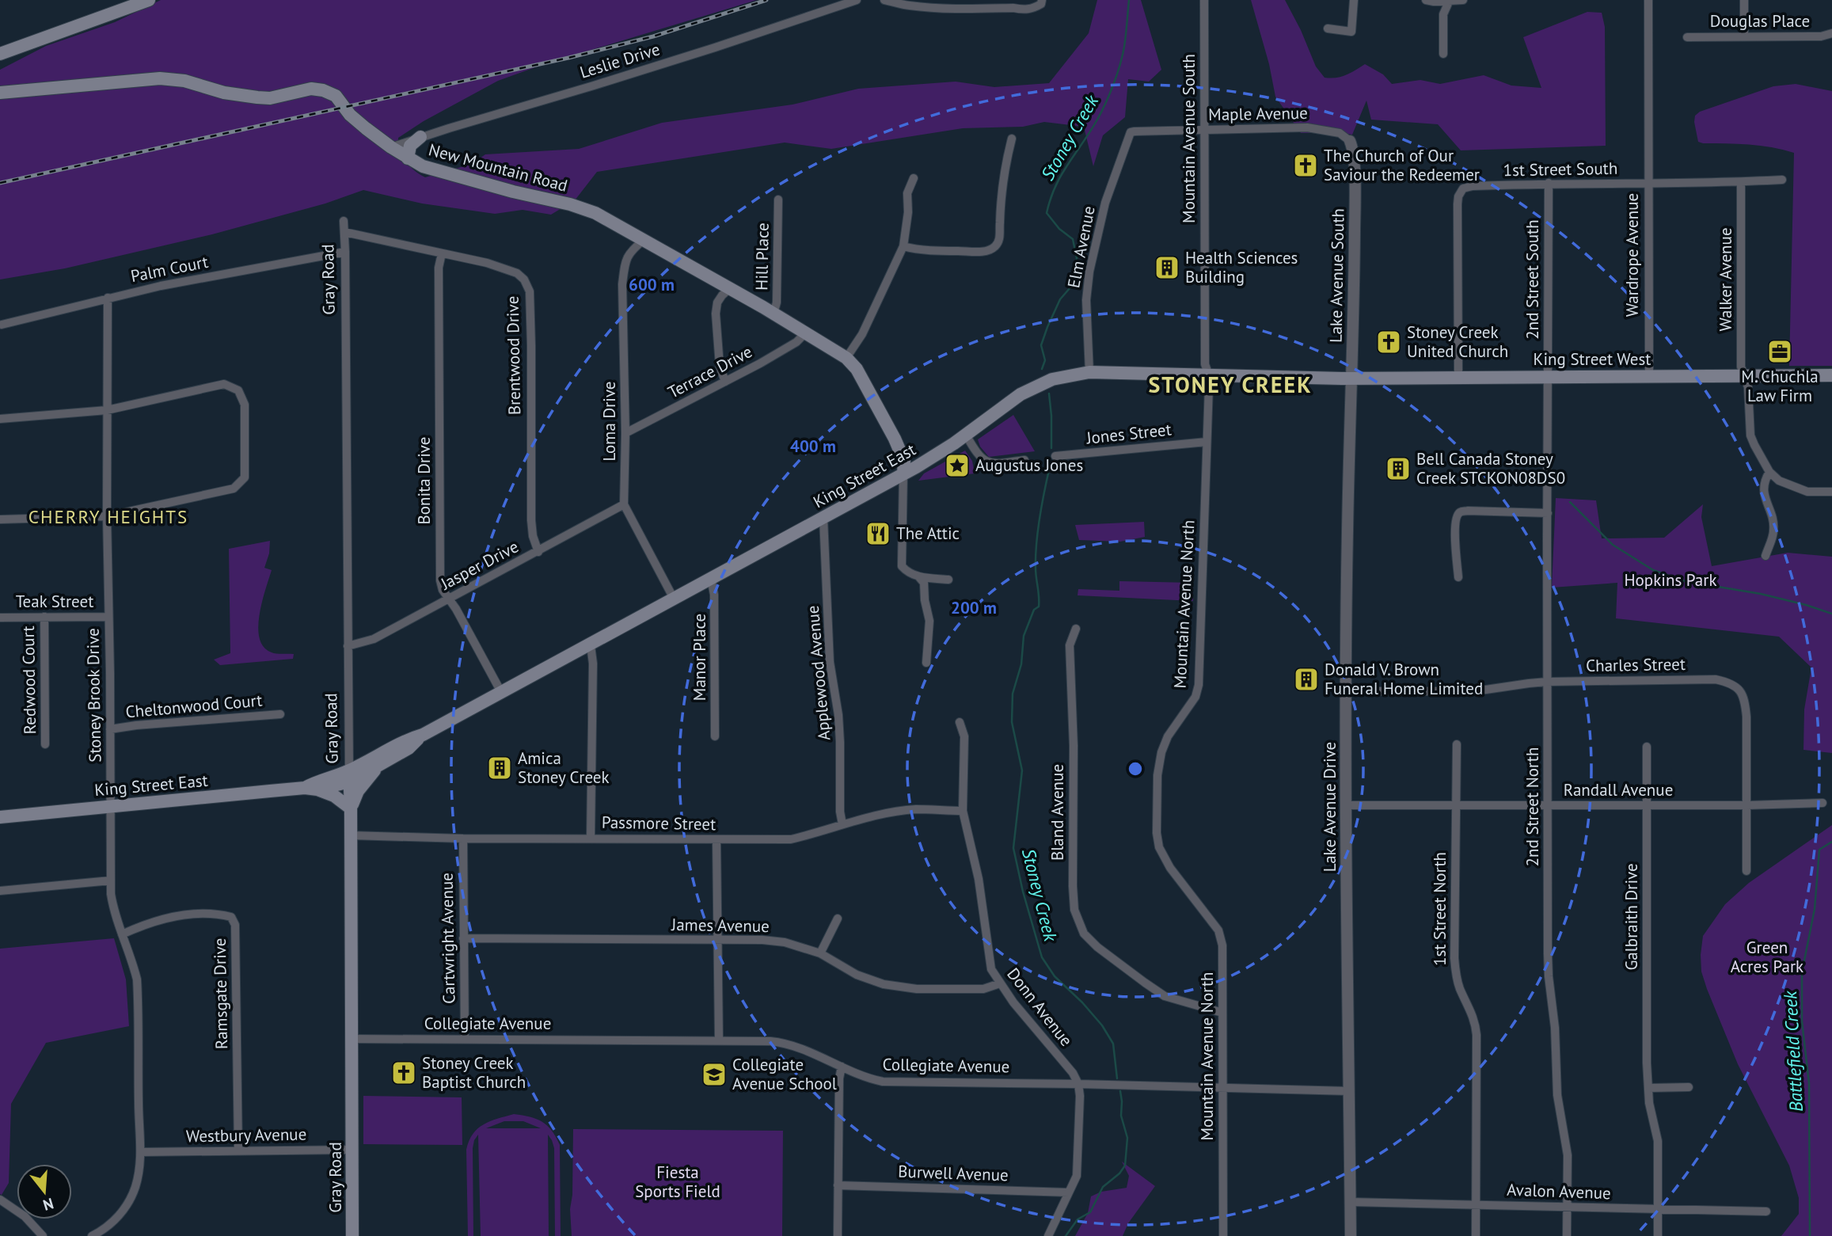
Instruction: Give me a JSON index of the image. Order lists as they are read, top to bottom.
{
  "streets": {
    "main road": [
      "New Mountain Road",
      "Gray Road",
      "King Street West",
      "King Street East"
    ],
    "street": [
      "Douglas Place",
      "Leslie Drive",
      "Maple Avenue",
      "Mountain Avenue South",
      "1st Street South",
      "Elm Avenue",
      "Wardrope Avenue",
      "Hill Place",
      "Palm Court",
      "Lake Avenue South",
      "2nd Street South",
      "Walker Avenue",
      "Brentwood Drive",
      "Terrace Drive",
      "Loma Drive",
      "Jones Street",
      "Bonita Drive",
      "Jasper Drive",
      "Teak Street",
      "Mountain Avenue North",
      "Manor Place",
      "Charles Street",
      "Applewood Avenue",
      "Redwood Court",
      "Stoney Brook Drive",
      "Cheltonwood Court",
      "Randall Avenue",
      "Lake Avenue Drive",
      "2nd Street North",
      "Bland Avenue",
      "Passmore Street",
      "1st Street North",
      "Galbraith Drive",
      "James Avenue",
      "Cartwright Avenue",
      "Ramsgate Drive",
      "Donn Avenue",
      "Collegiate Avenue",
      "Westbury Avenue",
      "Burwell Avenue",
      "Avalon Avenue"
    ]
  },
  "crossings": [
    ["Leslie Drive", "New Mountain Road"],
    ["Maple Avenue", "Mountain Avenue South"],
    ["Maple Avenue", "Elm Avenue"],
    ["Maple Avenue", "Lake Avenue South"],
    ["Mountain Avenue South", "King Street East"],
    ["Mountain Avenue South", "Mountain Avenue North"],
    ["New Mountain Road", "Hill Place"],
    ["New Mountain Road", "Terrace Drive"],
    ["New Mountain Road", "Loma Drive"],
    ["New Mountain Road", "King Street East"],
    ["1st Street South", "Wardrope Avenue"],
    ["1st Street South", "2nd Street South"],
    ["1st Street South", "Walker Avenue"],
    ["1st Street South", "King Street West"],
    ["Elm Avenue", "King Street East"],
    ["Wardrope Avenue", "King Street West"],
    ["Palm Court", "Gray Road"],
    ["Palm Court", "Stoney Brook Drive"],
    ["Lake Avenue South", "King Street West"],
    ["Lake Avenue South", "King Street East"],
    ["Lake Avenue South", "Lake Avenue Drive"],
    ["Gray Road", "Brentwood Drive"],
    ["Gray Road", "King Street East"],
    ["Gray Road", "Jasper Drive"],
    ["Gray Road", "Passmore Street"],
    ["Gray Road", "Collegiate Avenue"],
    ["Gray Road", "Westbury Avenue"],
    ["2nd Street South", "King Street West"],
    ["2nd Street South", "2nd Street North"],
    ["Walker Avenue", "King Street West"],
    ["Brentwood Drive", "Bonita Drive"],
    ["Brentwood Drive", "Jasper Drive"],
    ["King Street West", "King Street East"],
    ["King Street West", "Lake Avenue Drive"],
    ["King Street West", "2nd Street North"],
    ["Terrace Drive", "Loma Drive"],
    ["Loma Drive", "King Street East"],
    ["Loma Drive", "Jasper Drive"],
    ["Jones Street", "Mountain Avenue North"],
    ["King Street East", "Bonita Drive"],
    ["King Street East", "Mountain Avenue North"],
    ["King Street East", "Manor Place"],
    ["King Street East", "Applewood Avenue"],
    ["King Street East", "Stoney Brook Drive"],
    ["King Street East", "Lake Avenue Drive"],
    ["Bonita Drive", "Jasper Drive"],
    ["Teak Street", "Redwood Court"],
    ["Teak Street", "Stoney Brook Drive"],
    ["Mountain Avenue North", "Bland Avenue"],
    ["Mountain Avenue North", "Collegiate Avenue"],
    ["Charles Street", "Randall Avenue"],
    ["Charles Street", "Lake Avenue Drive"],
    ["Charles Street", "2nd Street North"],
    ["Applewood Avenue", "Passmore Street"],
    ["Stoney Brook Drive", "Cheltonwood Court"],
    ["Stoney Brook Drive", "Ramsgate Drive"],
    ["Stoney Brook Drive", "Westbury Avenue"],
    ["Randall Avenue", "Lake Avenue Drive"],
    ["Randall Avenue", "2nd Street North"],
    ["Randall Avenue", "1st Street North"],
    ["Randall Avenue", "Galbraith Drive"],
    ["Lake Avenue Drive", "Collegiate Avenue"],
    ["Lake Avenue Drive", "Avalon Avenue"],
    ["2nd Street North", "Avalon Avenue"],
    ["Passmore Street", "Cartwright Avenue"],
    ["Passmore Street", "Donn Avenue"],
    ["1st Street North", "Avalon Avenue"],
    ["Galbraith Drive", "Avalon Avenue"],
    ["James Avenue", "Cartwright Avenue"],
    ["James Avenue", "Donn Avenue"],
    ["Cartwright Avenue", "Collegiate Avenue"],
    ["Ramsgate Drive", "Westbury Avenue"],
    ["Donn Avenue", "Collegiate Avenue"]
  ],
  "districts": ["STONEY CREEK", "CHERRY HEIGHTS"],
  "water": ["Stoney Creek", "Battlefield Creek"],
  "parks": ["Hopkins Park", "Green Acres Park", "Fiesta Sports Field"],
  "places": {
    "church": ["The Church of Our Saviour the Redeemer", "Stoney Creek United Church", "Stoney Creek Baptist Church"],
    "building": [
      "Health Sciences Building",
      "Bell Canada Stoney Creek STCKON08DS0",
      "Donald V. Brown Funeral Home Limited",
      "Amica Stoney Creek"
    ],
    "office": ["M. Chuchla Law Firm"],
    "place": ["Augustus Jones"],
    "restaurant": ["The Attic"],
    "school or university": ["Collegiate Avenue School"]
  },
  "north": "bottom",
  "rings": ["600 m", "400 m", "200 m"]
}
